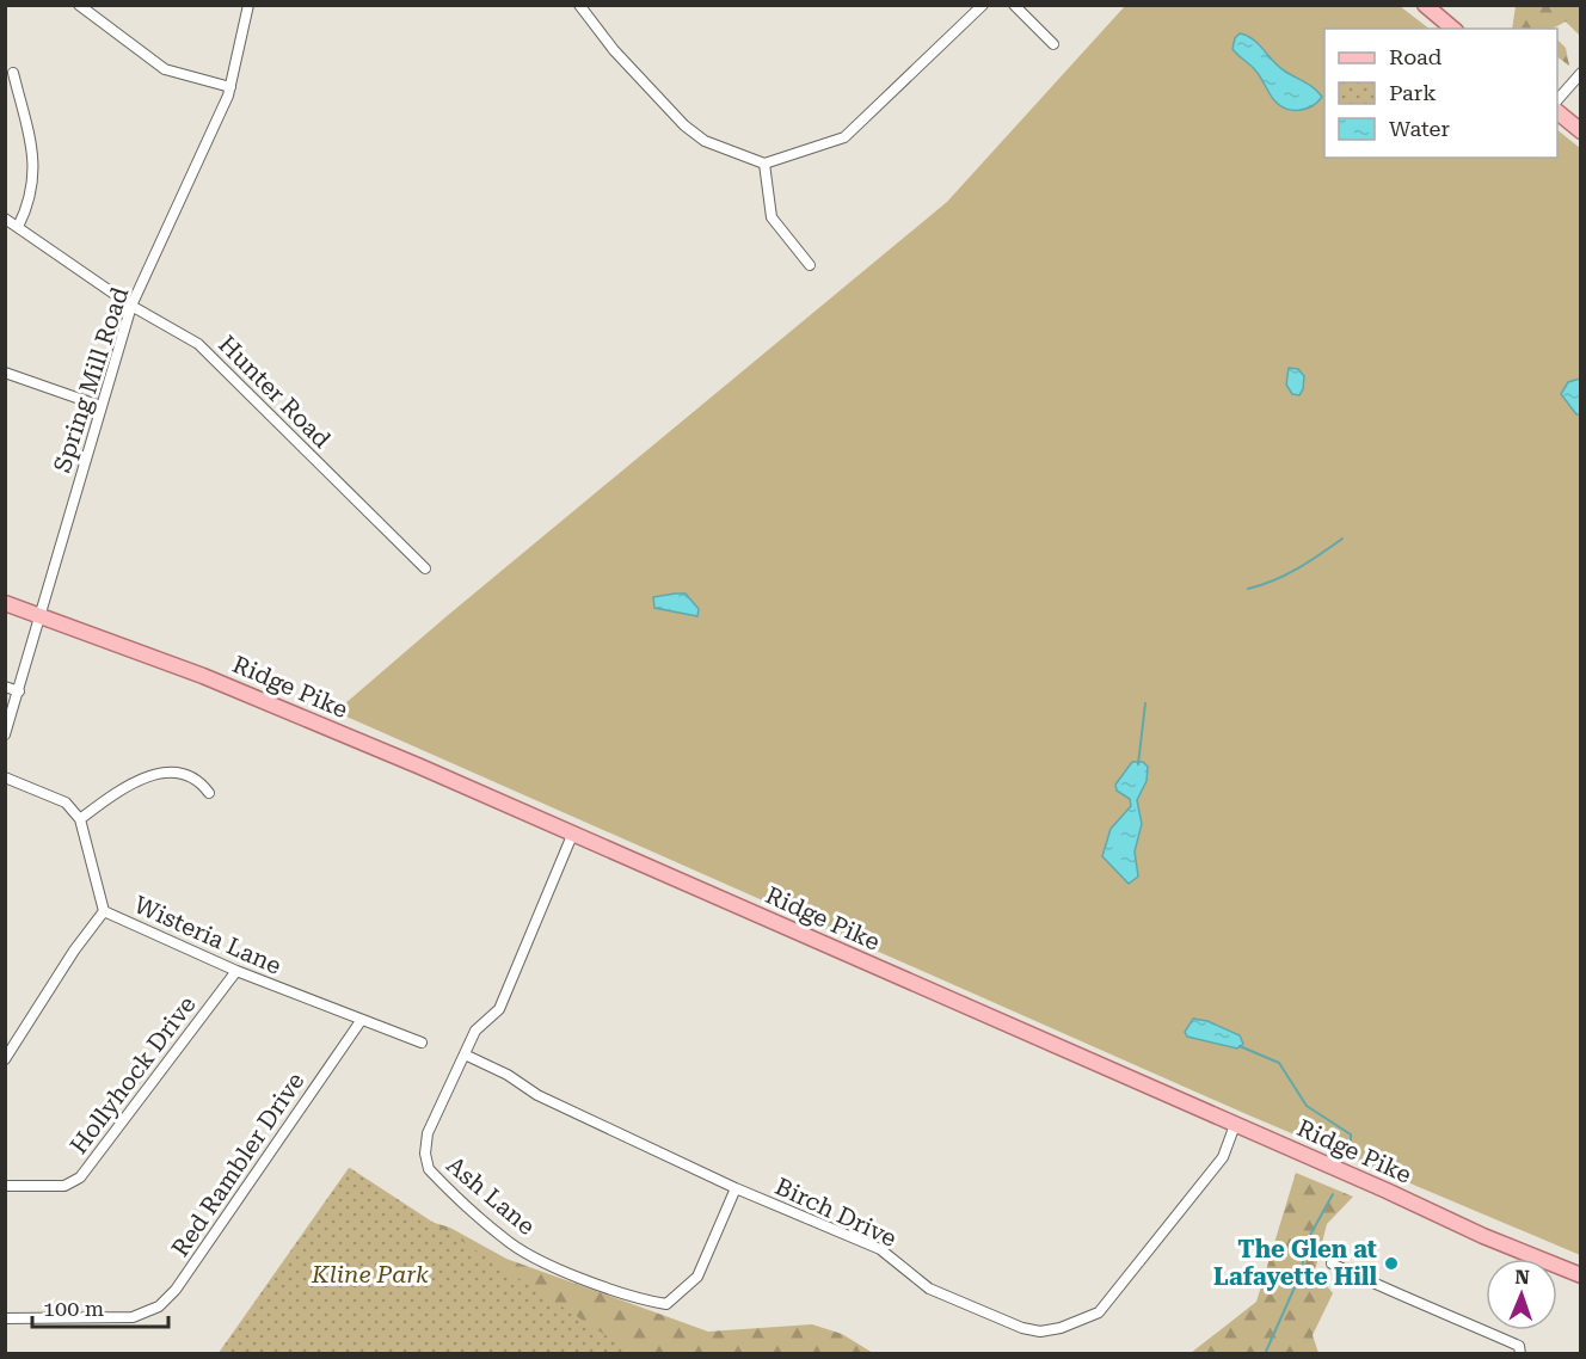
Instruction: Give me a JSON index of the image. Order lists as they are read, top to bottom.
{
  "streets": {
    "main road": ["Ridge Pike"],
    "street": [
      "Spring Mill Road",
      "Hunter Road",
      "Wisteria Lane",
      "Hollyhock Drive",
      "Red Rambler Drive",
      "Ash Lane",
      "Birch Drive"
    ]
  },
  "crossings": [
    ["Spring Mill Road", "Hunter Road"],
    ["Spring Mill Road", "Ridge Pike"],
    ["Ridge Pike", "Ash Lane"],
    ["Ridge Pike", "Birch Drive"],
    ["Wisteria Lane", "Hollyhock Drive"],
    ["Wisteria Lane", "Red Rambler Drive"],
    ["Ash Lane", "Birch Drive"]
  ],
  "parks": ["Kline Park"],
  "places": ["The Glen at Lafayette Hill"],
  "legend": ["Road", "Park", "Water"],
  "scale_bar": "100 m",
  "north": "top"
}
